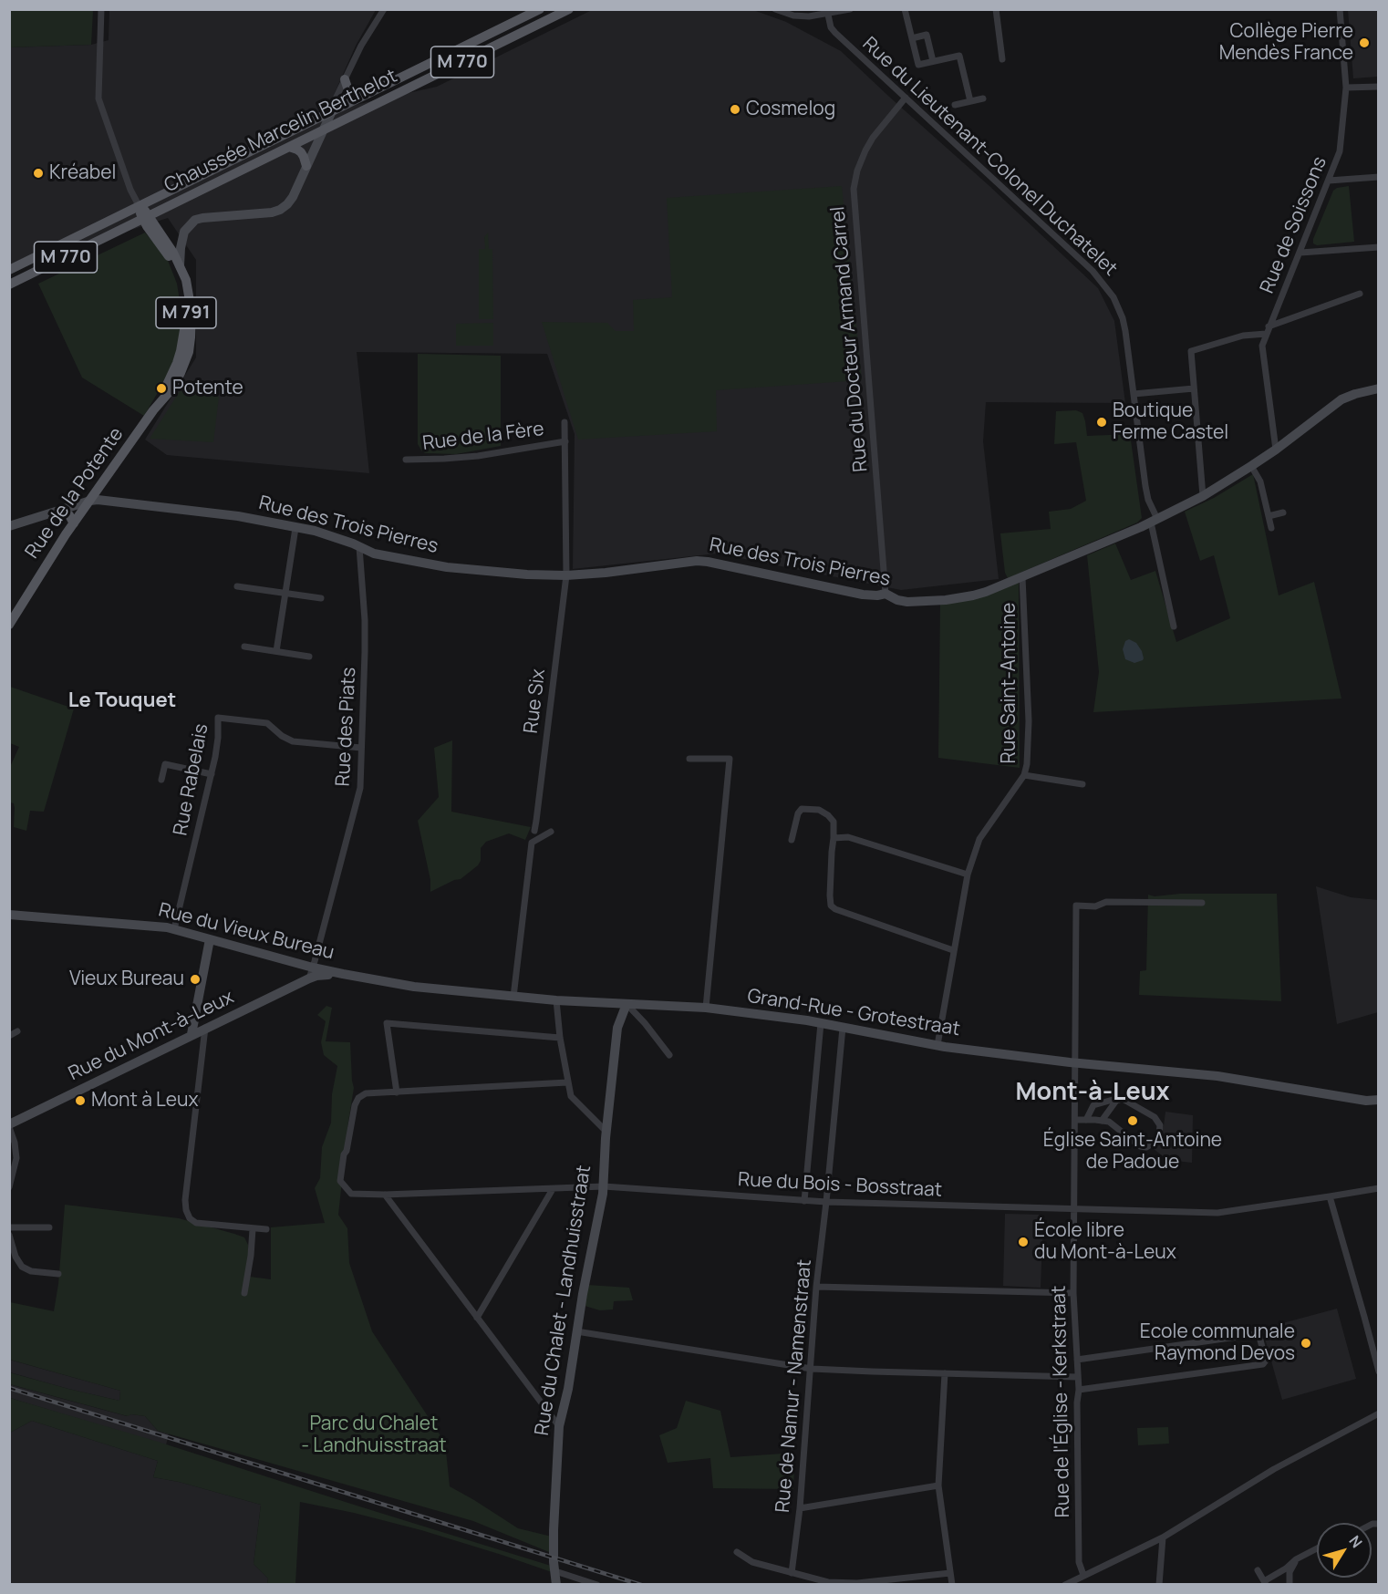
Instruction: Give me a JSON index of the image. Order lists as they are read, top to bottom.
{
  "streets": {
    "main road": [
      "M 770",
      "Chaussée Marcelin Berthelot",
      "M 791",
      "Rue de la Potente"
    ],
    "street": [
      "Rue du Lieutenant-Colonel Duchatelet",
      "Rue de Soissons",
      "Rue du Docteur Armand Carrel",
      "Rue de la Fère",
      "Rue des Trois Pierres",
      "Rue Saint-Antoine",
      "Rue Six",
      "Rue des Piats",
      "Rue Rabelais",
      "Rue du Vieux Bureau",
      "Grand-Rue - Grotestraat",
      "Rue du Mont-à-Leux",
      "Rue du Bois - Bosstraat",
      "Rue du Chalet - Landhuisstraat",
      "Rue de Namur - Namenstraat",
      "Rue de l'Église - Kerkstraat"
    ]
  },
  "crossings": [
    ["Chaussée Marcelin Berthelot", "Rue de la Potente"],
    ["Rue du Lieutenant-Colonel Duchatelet", "Rue du Docteur Armand Carrel"],
    ["Rue du Lieutenant-Colonel Duchatelet", "Rue des Trois Pierres"],
    ["Rue de Soissons", "Rue des Trois Pierres"],
    ["Rue du Docteur Armand Carrel", "Rue des Trois Pierres"],
    ["Rue de la Fère", "Rue des Trois Pierres"],
    ["Rue de la Fère", "Rue Six"],
    ["Rue de la Potente", "Rue des Trois Pierres"],
    ["Rue des Trois Pierres", "Rue Saint-Antoine"],
    ["Rue des Trois Pierres", "Rue Six"],
    ["Rue des Trois Pierres", "Rue des Piats"],
    ["Rue Saint-Antoine", "Grand-Rue - Grotestraat"],
    ["Rue des Piats", "Rue Rabelais"],
    ["Rue des Piats", "Rue du Vieux Bureau"],
    ["Rue Rabelais", "Rue du Vieux Bureau"],
    ["Rue du Vieux Bureau", "Grand-Rue - Grotestraat"],
    ["Rue du Vieux Bureau", "Rue du Mont-à-Leux"],
    ["Grand-Rue - Grotestraat", "Rue du Mont-à-Leux"],
    ["Grand-Rue - Grotestraat", "Rue du Chalet - Landhuisstraat"],
    ["Grand-Rue - Grotestraat", "Rue de Namur - Namenstraat"],
    ["Grand-Rue - Grotestraat", "Rue de l'Église - Kerkstraat"],
    ["Rue du Bois - Bosstraat", "Rue du Chalet - Landhuisstraat"],
    ["Rue du Bois - Bosstraat", "Rue de Namur - Namenstraat"],
    ["Rue du Bois - Bosstraat", "Rue de l'Église - Kerkstraat"]
  ],
  "districts": ["Le Touquet", "Mont-à-Leux"],
  "parks": ["Parc du Chalet - Landhuisstraat"],
  "places": [
    "Collège Pierre Mendès France",
    "Cosmelog",
    "Kréabel",
    "Potente",
    "Boutique Ferme Castel",
    "Vieux Bureau",
    "Mont à Leux",
    "Église Saint-Antoine de Padoue",
    "École libre du Mont-à-Leux",
    "Ecole communale Raymond Devos"
  ],
  "north": "top right"
}
